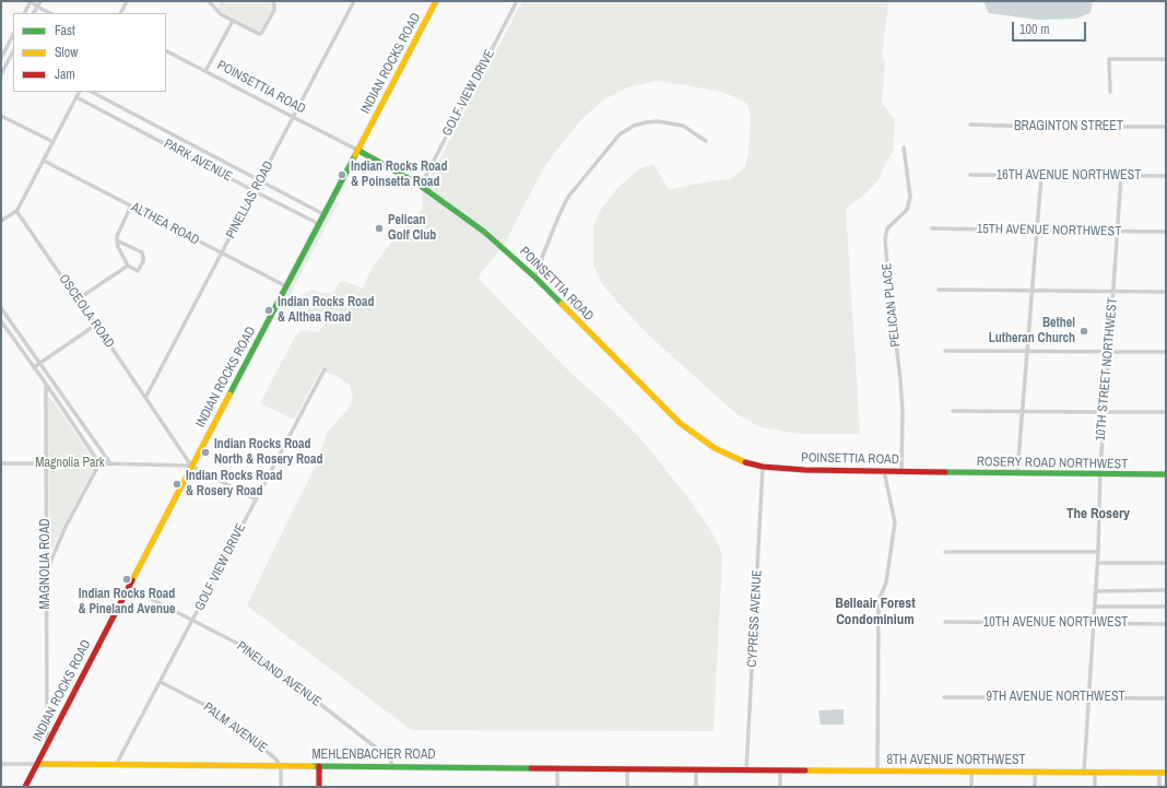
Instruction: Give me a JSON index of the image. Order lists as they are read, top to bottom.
{
  "streets": {
    "street": [
      "INDIAN ROCKS ROAD",
      "POINSETTIA ROAD",
      "GOLF VIEW DRIVE",
      "BRAGINTON STREET",
      "PARK AVENUE",
      "16TH AVENUE NORTHWEST",
      "PINELLAS ROAD",
      "ALTHEA ROAD",
      "15TH AVENUE NORTHWEST",
      "PELICAN PLACE",
      "OSCEOLA ROAD",
      "10TH STREET NORTHWEST",
      "ROSERY ROAD NORTHWEST",
      "MAGNOLIA ROAD",
      "CYPRESS AVENUE",
      "10TH AVENUE NORTHWEST",
      "PINELAND AVENUE",
      "9TH AVENUE NORTHWEST",
      "PALM AVENUE",
      "MEHLENBACHER ROAD",
      "8TH AVENUE NORTHWEST"
    ]
  },
  "crossings": [
    ["INDIAN ROCKS ROAD", "POINSETTIA ROAD"],
    ["INDIAN ROCKS ROAD", "PARK AVENUE"],
    ["INDIAN ROCKS ROAD", "ALTHEA ROAD"],
    ["INDIAN ROCKS ROAD", "OSCEOLA ROAD"],
    ["INDIAN ROCKS ROAD", "MAGNOLIA ROAD"],
    ["INDIAN ROCKS ROAD", "PINELAND AVENUE"],
    ["INDIAN ROCKS ROAD", "MEHLENBACHER ROAD"],
    ["POINSETTIA ROAD", "GOLF VIEW DRIVE"],
    ["POINSETTIA ROAD", "PINELLAS ROAD"],
    ["POINSETTIA ROAD", "PELICAN PLACE"],
    ["POINSETTIA ROAD", "ROSERY ROAD NORTHWEST"],
    ["POINSETTIA ROAD", "CYPRESS AVENUE"],
    ["GOLF VIEW DRIVE", "OSCEOLA ROAD"],
    ["GOLF VIEW DRIVE", "PINELAND AVENUE"],
    ["GOLF VIEW DRIVE", "PALM AVENUE"],
    ["GOLF VIEW DRIVE", "MEHLENBACHER ROAD"],
    ["PARK AVENUE", "PINELLAS ROAD"],
    ["16TH AVENUE NORTHWEST", "10TH STREET NORTHWEST"],
    ["PINELLAS ROAD", "ALTHEA ROAD"],
    ["PINELLAS ROAD", "OSCEOLA ROAD"],
    ["15TH AVENUE NORTHWEST", "10TH STREET NORTHWEST"],
    ["10TH STREET NORTHWEST", "ROSERY ROAD NORTHWEST"],
    ["10TH STREET NORTHWEST", "10TH AVENUE NORTHWEST"],
    ["10TH STREET NORTHWEST", "9TH AVENUE NORTHWEST"],
    ["10TH STREET NORTHWEST", "8TH AVENUE NORTHWEST"],
    ["CYPRESS AVENUE", "MEHLENBACHER ROAD"],
    ["CYPRESS AVENUE", "8TH AVENUE NORTHWEST"],
    ["PINELAND AVENUE", "MEHLENBACHER ROAD"],
    ["PALM AVENUE", "MEHLENBACHER ROAD"],
    ["MEHLENBACHER ROAD", "8TH AVENUE NORTHWEST"]
  ],
  "districts": ["The Rosery", "Belleair Forest Condominium"],
  "parks": ["Magnolia Park"],
  "places": [
    "Indian Rocks Road & Poinsetta Road",
    "Pelican Golf Club",
    "Indian Rocks Road & Althea Road",
    "Bethel Lutheran Church",
    "Indian Rocks Road North & Rosery Road",
    "Indian Rocks Road & Rosery Road",
    "Indian Rocks Road & Pineland Avenue"
  ],
  "legend": ["Fast", "Slow", "Jam"],
  "scale_bar": "100 m"
}
